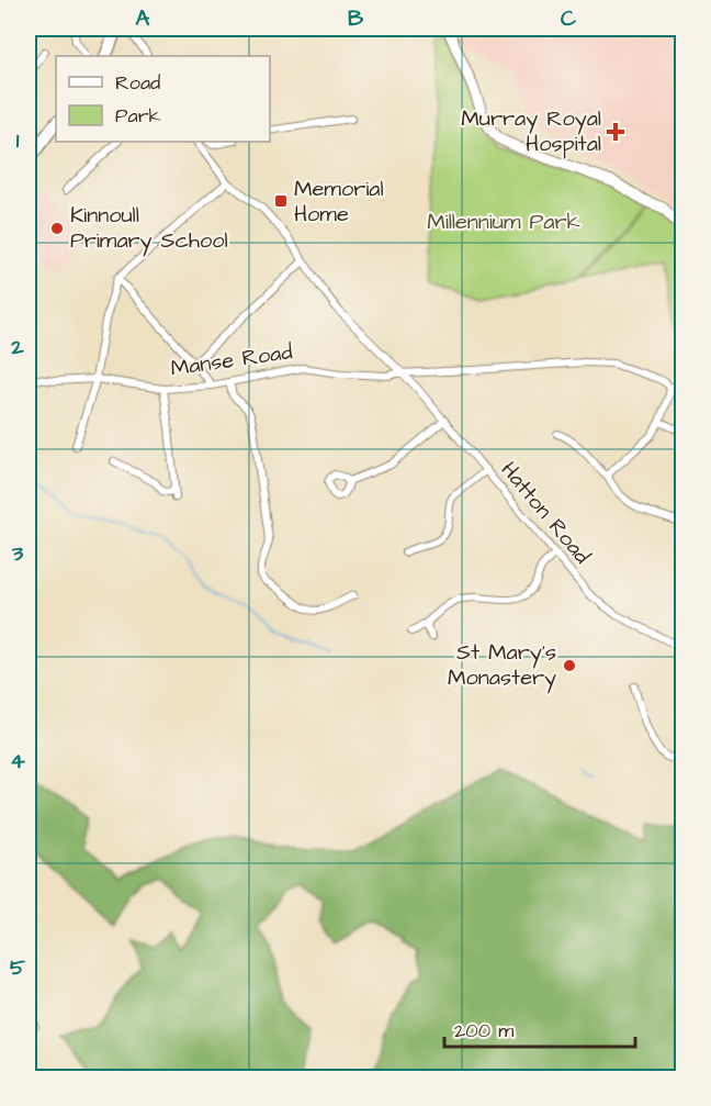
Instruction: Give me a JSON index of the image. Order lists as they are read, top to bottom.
{
  "streets": {
    "street": ["Manse Road", "Hatton Road"]
  },
  "crossings": [
    ["Manse Road", "Hatton Road"]
  ],
  "parks": ["Millennium Park"],
  "places": {
    "health": ["Murray Royal Hospital"],
    "transit": ["Memorial Home"],
    "other": ["Kinnoull Primary School", "St Mary's Monastery"]
  },
  "legend": ["Road", "Park"],
  "scale_bar": "200 m",
  "grid": {
    "columns": ["A", "B", "C"],
    "rows": [
      "1",
      "2",
      "3",
      "4",
      "5"
    ]
  }
}
